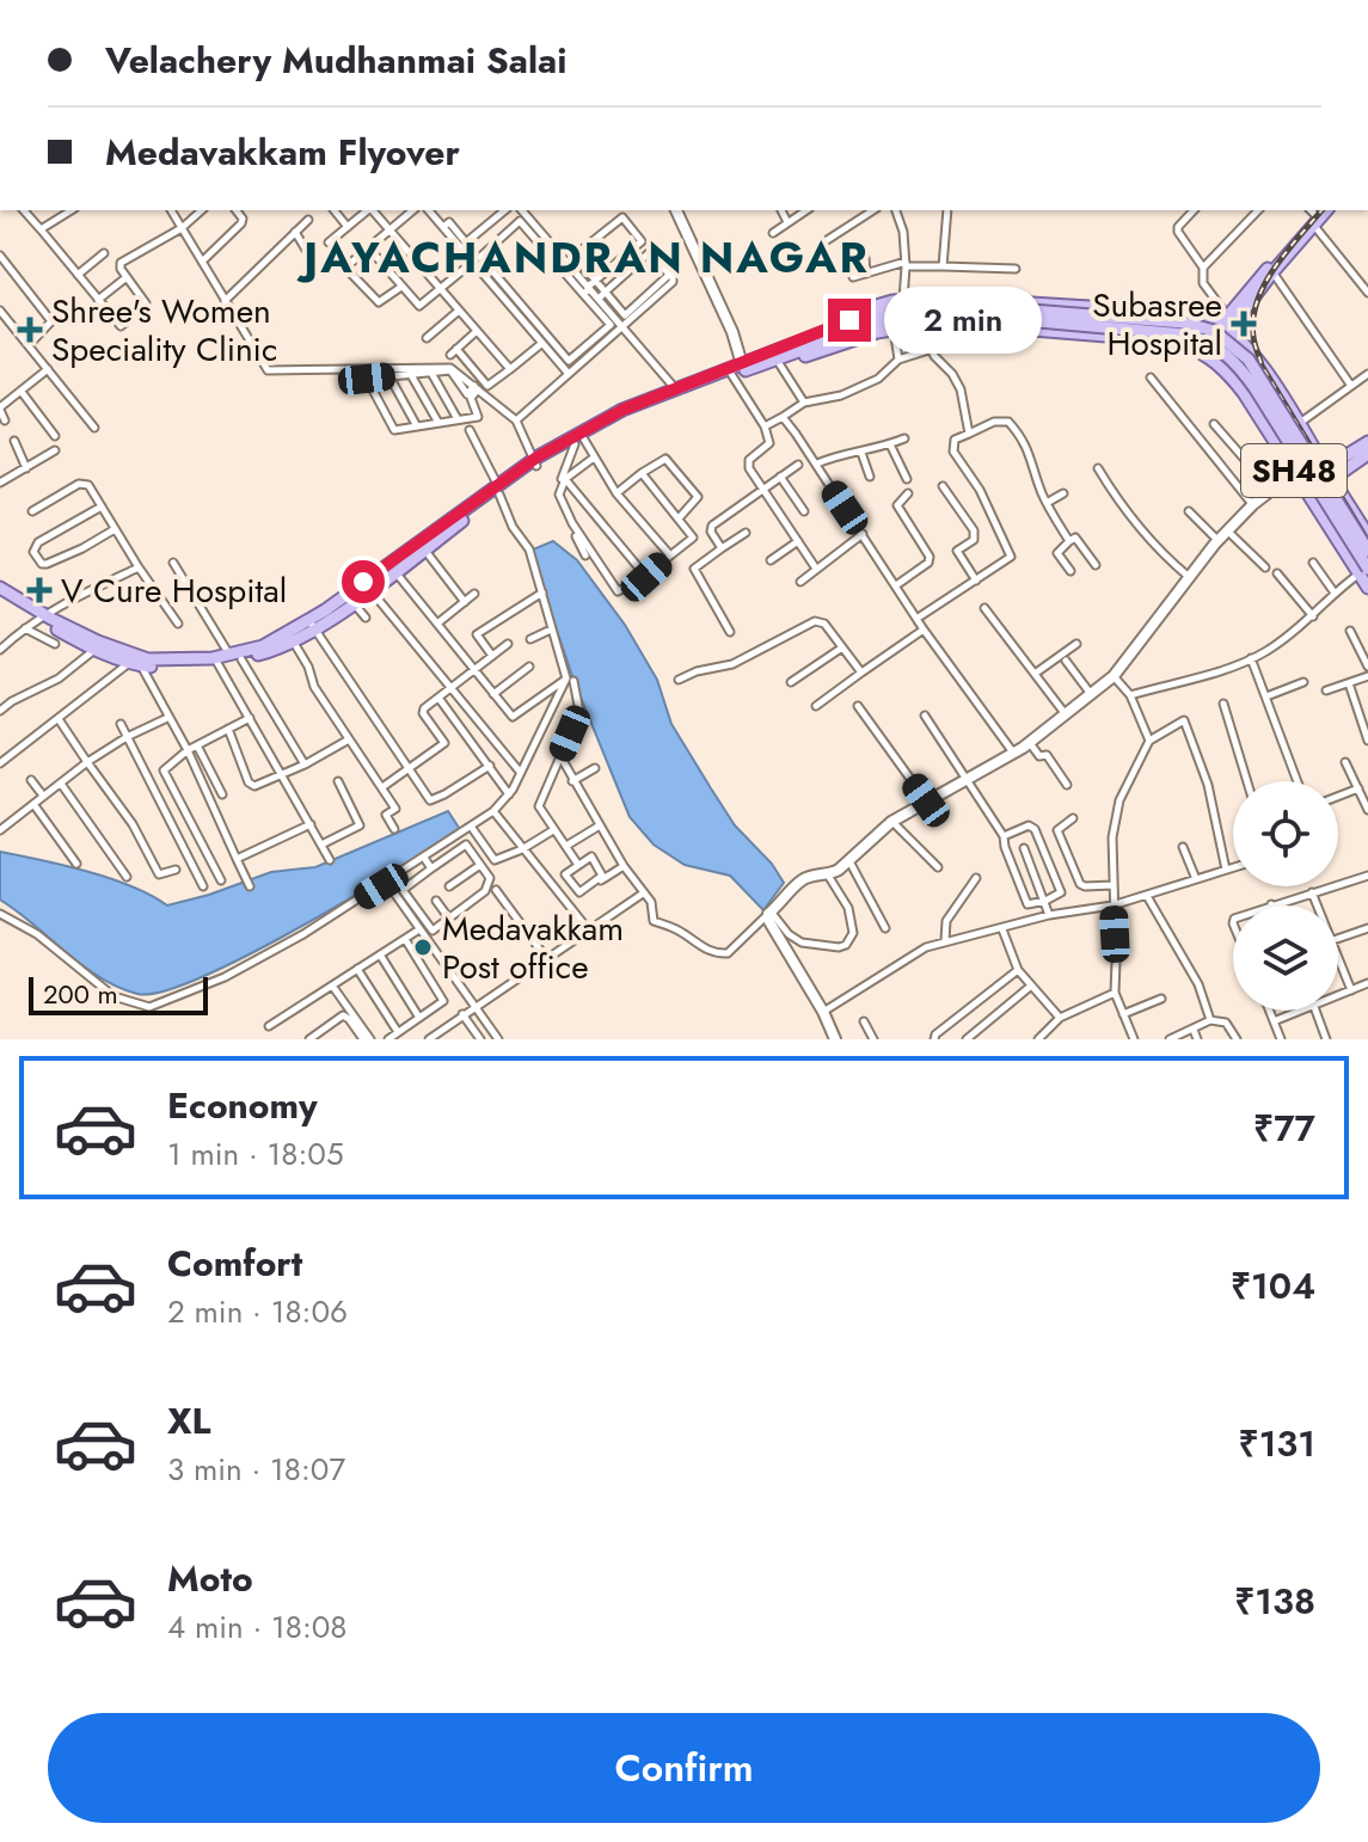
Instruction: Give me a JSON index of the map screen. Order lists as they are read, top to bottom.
{
  "streets": {
    "main road": ["SH48"]
  },
  "districts": ["JAYACHANDRAN NAGAR"],
  "places": {
    "health": ["Subasree Hospital", "Shree's Women Speciality Clinic", "V Cure Hospital"],
    "other": ["Medavakkam Post office"]
  },
  "scale_bar": "200 m",
  "page": {
    "banner": ["Velachery Mudhanmai Salai", "Medavakkam Flyover"],
    "bubble": "2 min",
    "scale": "200 m",
    "list": [
      {
        "name": "Economy",
        "note": "1 min · 18:05",
        "value": "₹77"
      },
      {
        "name": "Comfort",
        "note": "2 min · 18:06",
        "value": "₹104"
      },
      {
        "name": "XL",
        "note": "3 min · 18:07",
        "value": "₹131"
      },
      {
        "name": "Moto",
        "note": "4 min · 18:08",
        "value": "₹138"
      }
    ],
    "buttons": "Confirm"
  }
}
